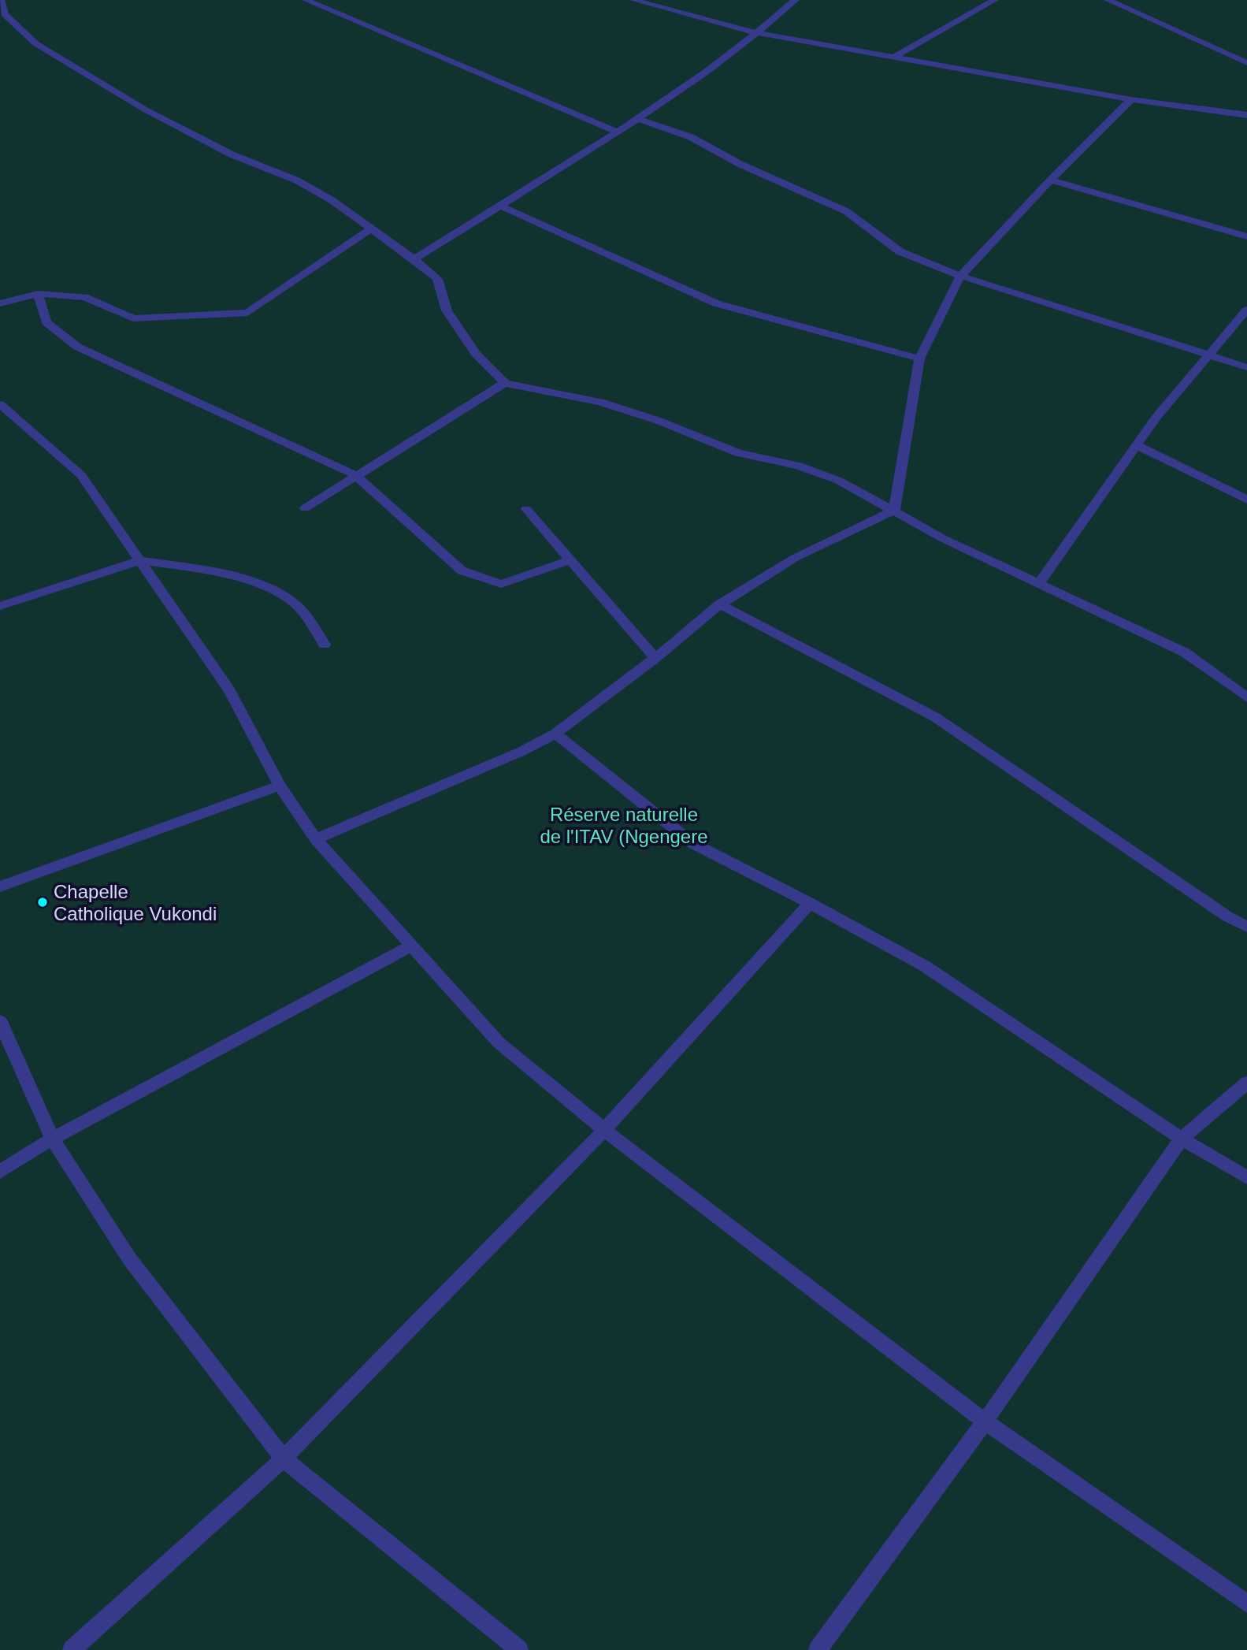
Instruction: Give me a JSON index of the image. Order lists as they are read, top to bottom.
{
  "parks": ["Réserve naturelle de l'ITAV (Ngengere"],
  "places": ["Chapelle Catholique Vukondi"]
}
